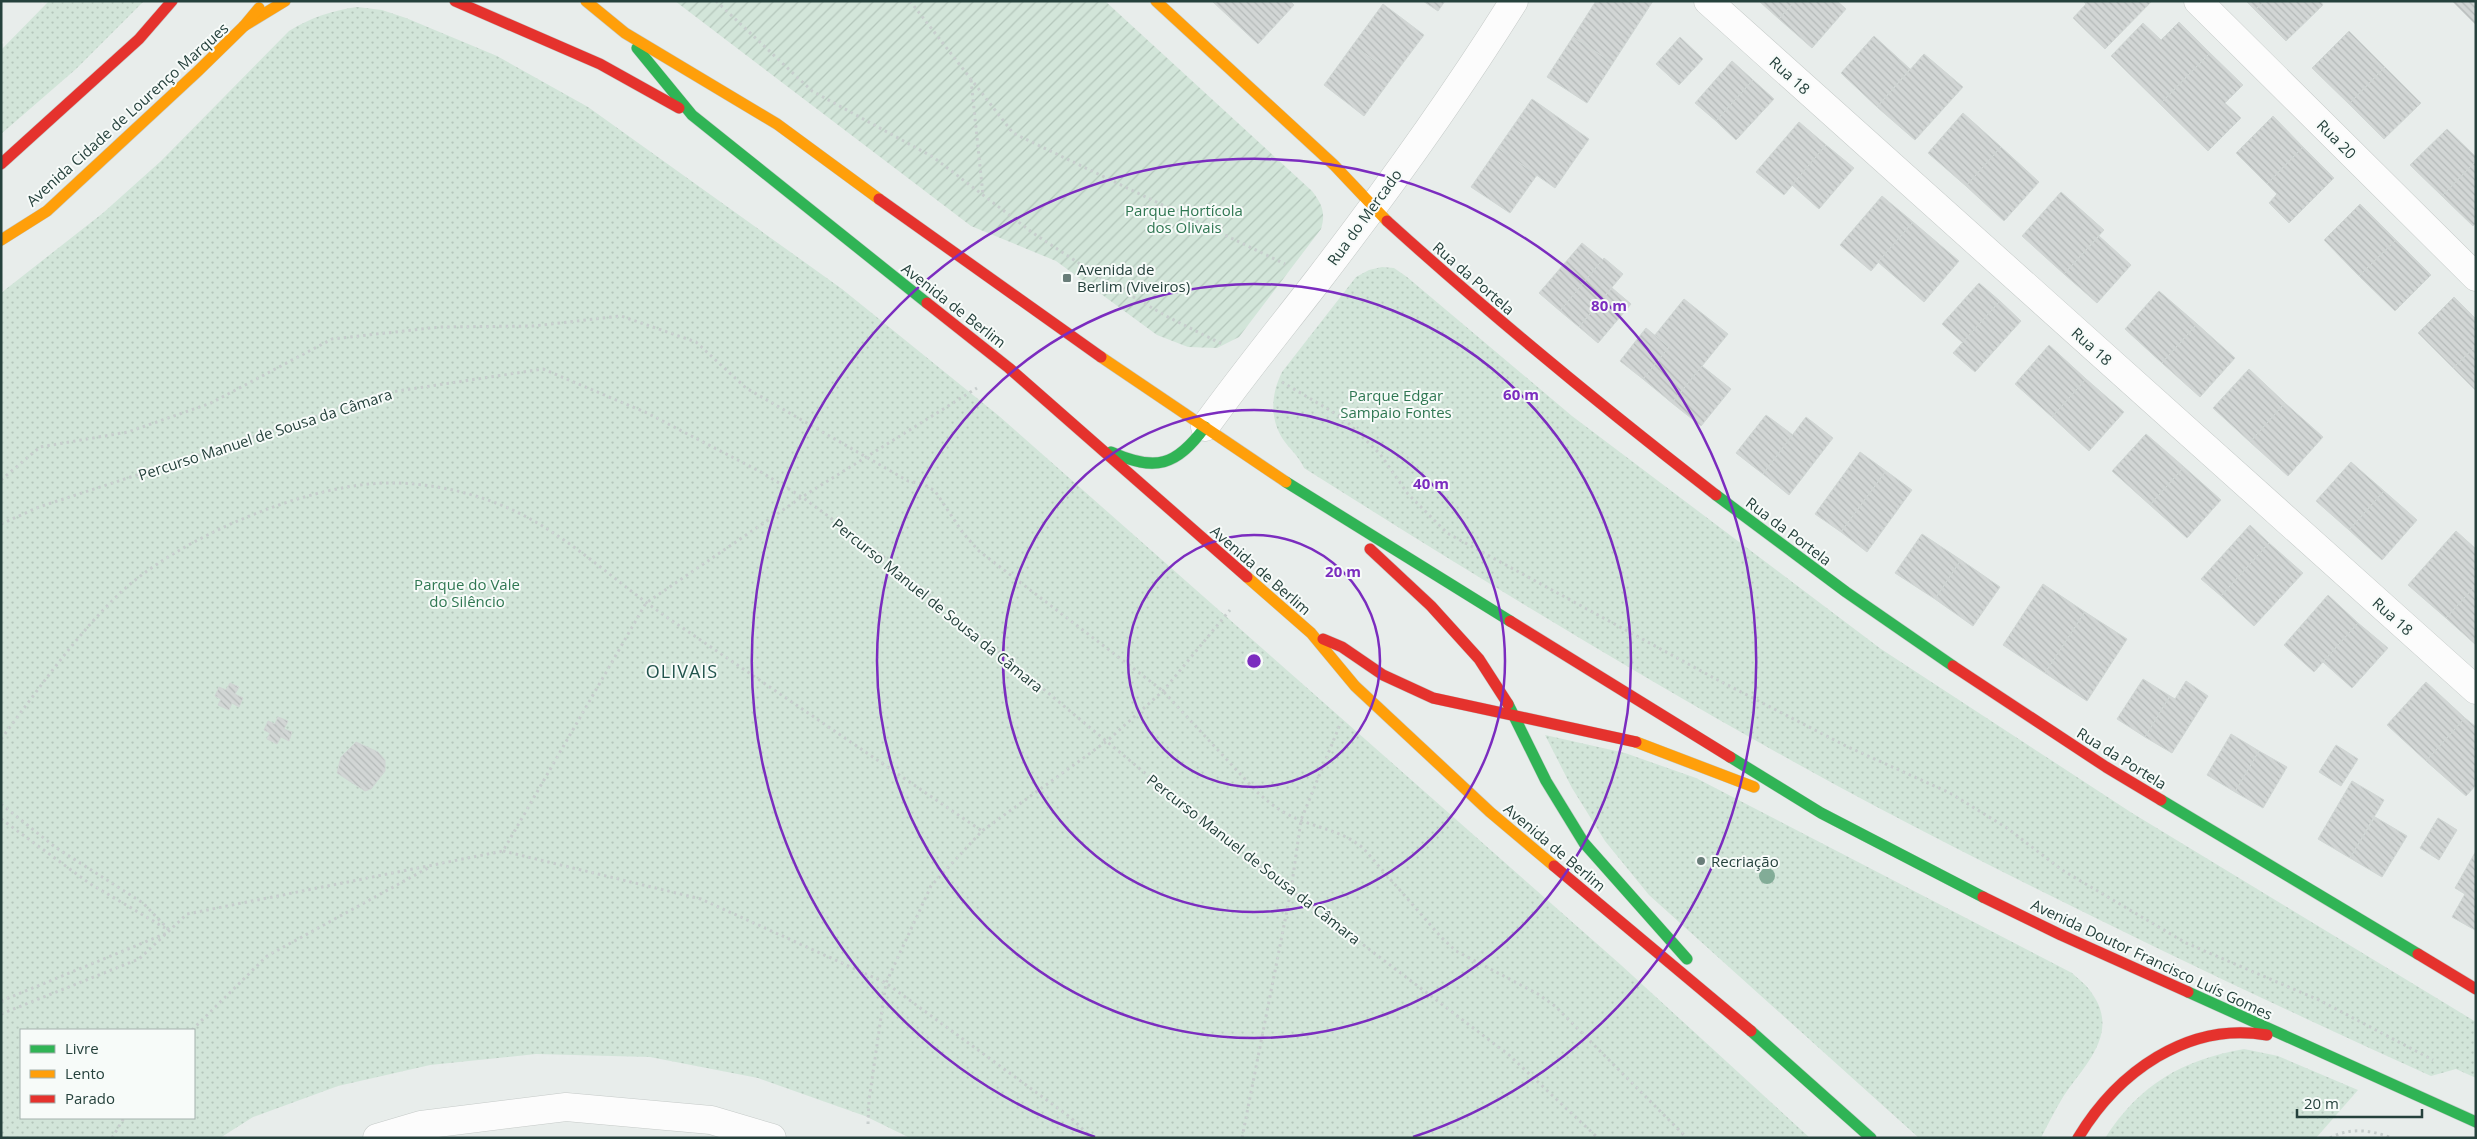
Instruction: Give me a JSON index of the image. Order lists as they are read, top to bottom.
{
  "streets": {
    "main road": [
      "Avenida Cidade de Lourenço Marques",
      "Rua da Portela",
      "Avenida de Berlim",
      "Avenida Doutor Francisco Luís Gomes"
    ],
    "street": ["Rua 18", "Rua 20", "Rua do Mercado"],
    "path": ["Percurso Manuel de Sousa da Câmara"]
  },
  "crossings": [
    ["Rua do Mercado", "Rua da Portela"],
    ["Rua do Mercado", "Avenida de Berlim"]
  ],
  "districts": ["OLIVAIS"],
  "parks": ["Parque Hortícola dos Olivais", "Parque Edgar Sampaio Fontes", "Parque do Vale do Silêncio"],
  "places": {
    "transit": ["Avenida de Berlim (Viveiros)"],
    "other": ["Recriação"]
  },
  "legend": ["Livre", "Lento", "Parado"],
  "scale_bar": "20 m",
  "rings": [
    "80 m",
    "60 m",
    "40 m",
    "20 m"
  ]
}
